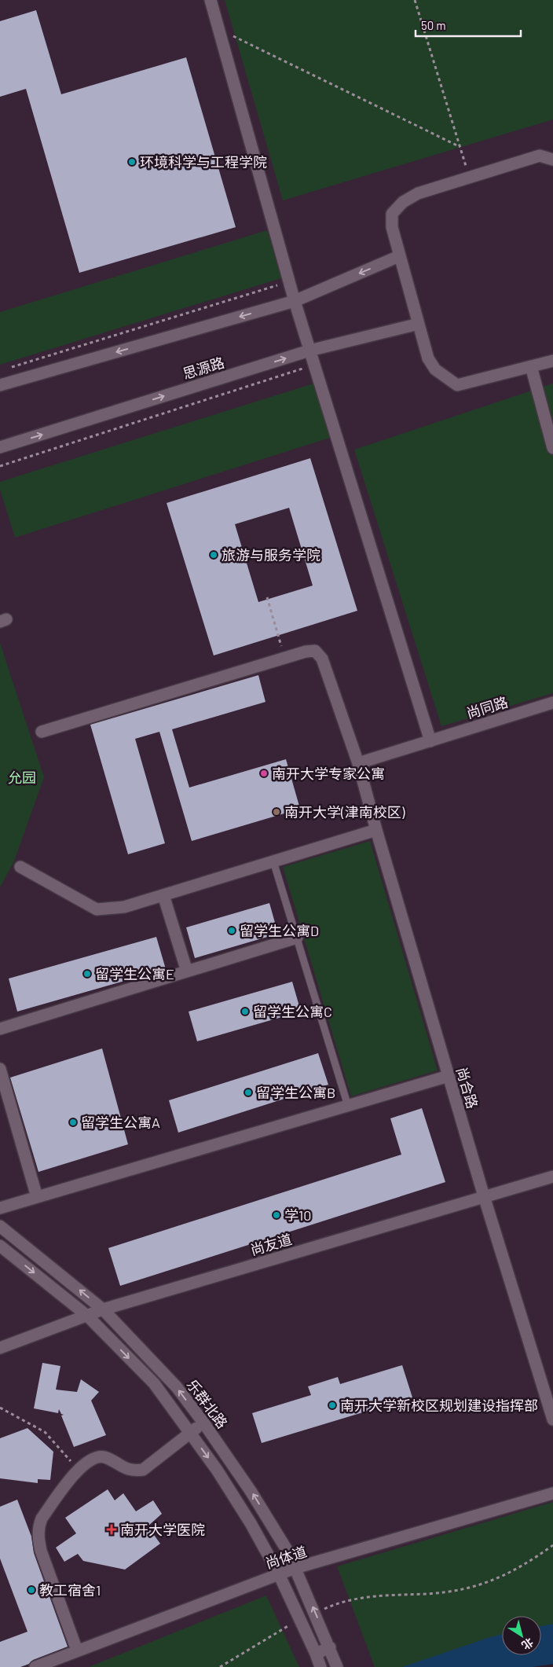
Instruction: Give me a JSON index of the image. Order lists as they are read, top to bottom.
{
  "streets": {
    "street": [
      "思源路",
      "尚同路",
      "尚合路",
      "尚友道",
      "乐群北路",
      "尚体道"
    ]
  },
  "crossings": [
    ["尚同路", "尚合路"],
    ["尚合路", "尚友道"],
    ["尚友道", "乐群北路"],
    ["乐群北路", "尚体道"]
  ],
  "parks": ["允园"],
  "places": {
    "other": [
      "环境科学与工程学院",
      "旅游与服务学院",
      "南开大学专家公寓",
      "南开大学(津南校区)",
      "留学生公寓D",
      "留学生公寓E",
      "留学生公寓C",
      "留学生公寓B",
      "留学生公寓A",
      "学10",
      "南开大学新校区规划建设指挥部",
      "教工宿舍1"
    ],
    "health": ["南开大学医院"]
  },
  "scale_bar": "50 m",
  "north": "bottom right"
}
